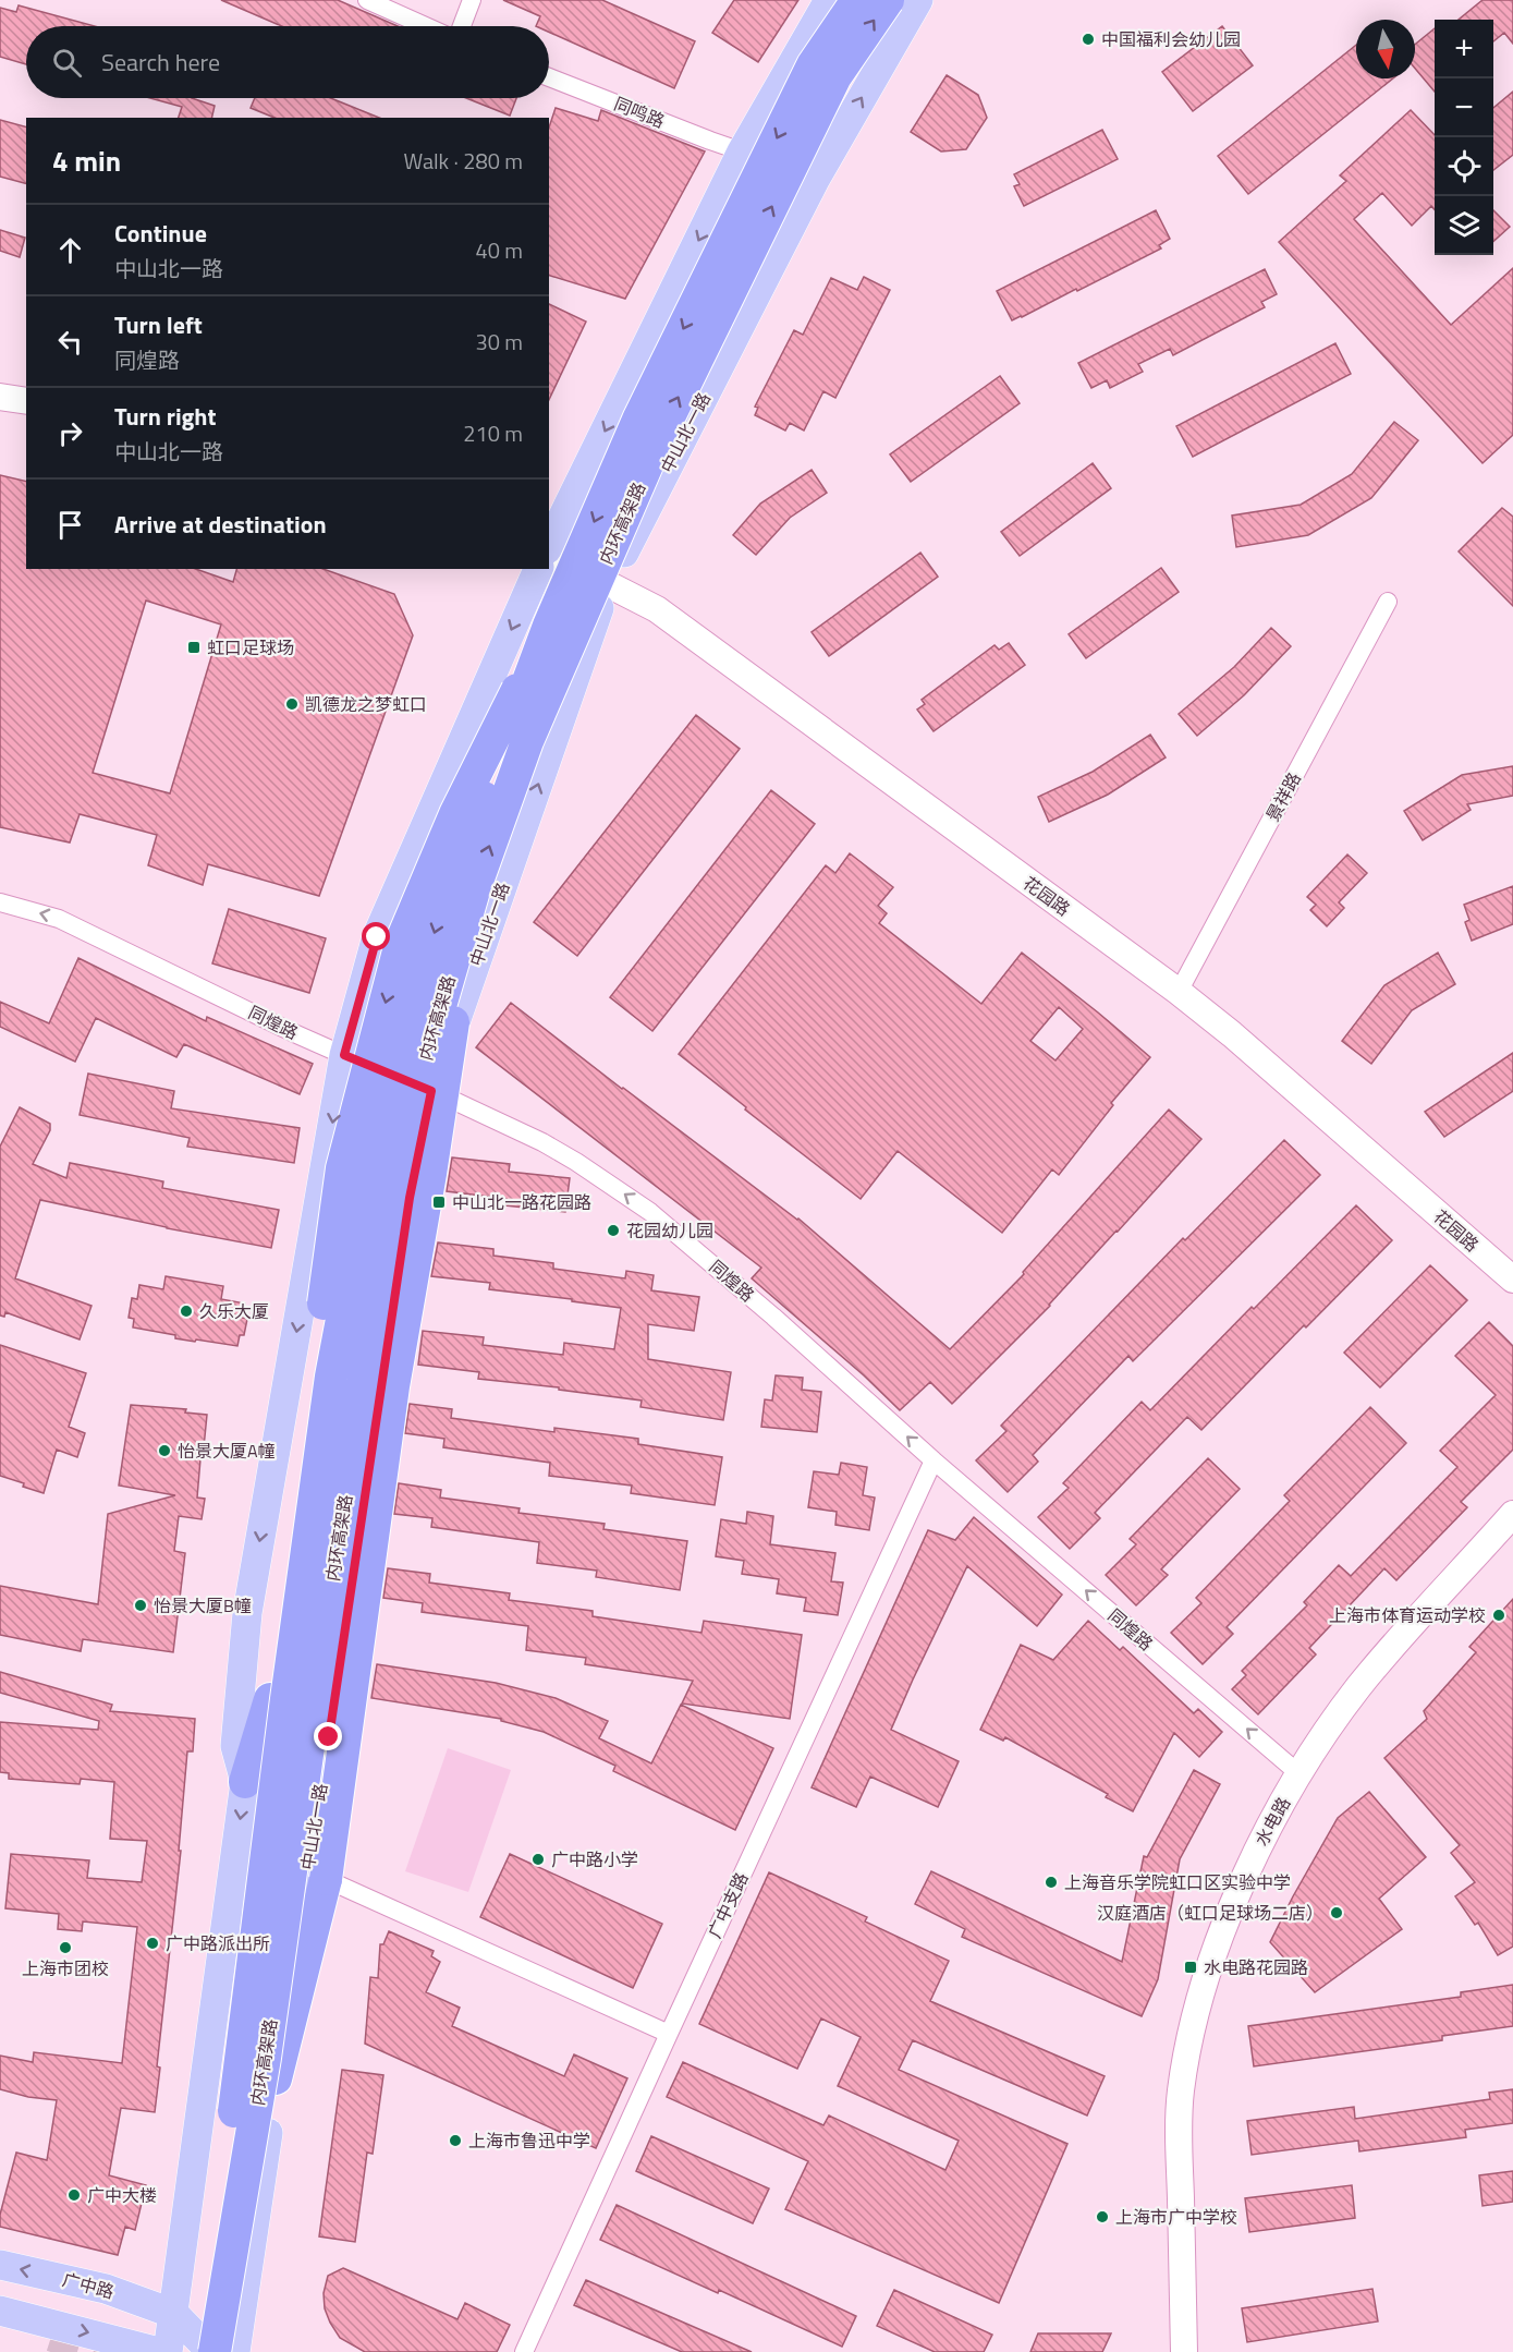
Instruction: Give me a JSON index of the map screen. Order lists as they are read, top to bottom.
{
  "streets": {
    "highway": ["内环高架路"],
    "main road": [
      "中山北一路",
      "花园路",
      "水电路",
      "广中路"
    ],
    "street": [
      "同鸣路",
      "景祥路",
      "同煌路",
      "广中支路"
    ]
  },
  "crossings": [
    ["中山北一路", "花园路"],
    ["中山北一路", "同煌路"],
    ["景祥路", "花园路"],
    ["同煌路", "水电路"],
    ["同煌路", "广中支路"]
  ],
  "one_way": ["同煌路"],
  "places": {
    "other": [
      "中国福利会幼儿园",
      "凯德龙之梦虹口",
      "花园幼儿园",
      "久乐大厦",
      "怡景大厦A幢",
      "怡景大厦B幢",
      "上海市体育运动学校",
      "广中路小学",
      "上海音乐学院虹口区实验中学",
      "汉庭酒店（虹口足球场二店）",
      "广中路派出所",
      "上海市团校",
      "上海市鲁迅中学",
      "广中大楼",
      "上海市广中学校"
    ],
    "transit": ["虹口足球场", "中山北一路花园路", "水电路花园路"]
  },
  "north": "bottom",
  "page": {
    "map_buttons": ["+", "−"],
    "search": "Search here",
    "heading": ["4 min", "Walk · 280 m"],
    "list": [
      ["Continue", "中山北一路", "40 m"],
      ["Turn left", "同煌路", "30 m"],
      ["Turn right", "中山北一路", "210 m"],
      "Arrive at destination"
    ]
  }
}
